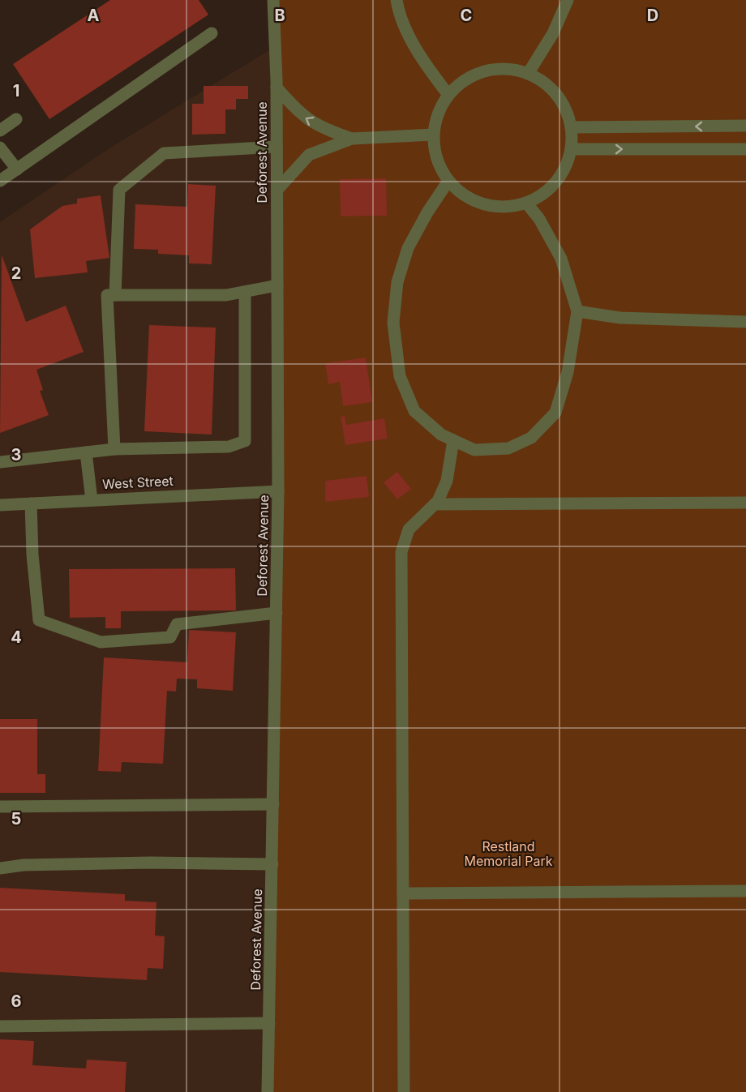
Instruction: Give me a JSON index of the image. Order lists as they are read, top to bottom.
{
  "streets": {
    "street": ["Deforest Avenue", "West Street"]
  },
  "crossings": [
    ["Deforest Avenue", "West Street"]
  ],
  "parks": ["Restland Memorial Park"],
  "grid": {
    "columns": [
      "A",
      "B",
      "C",
      "D"
    ],
    "rows": [
      "1",
      "2",
      "3",
      "4",
      "5",
      "6"
    ]
  }
}
